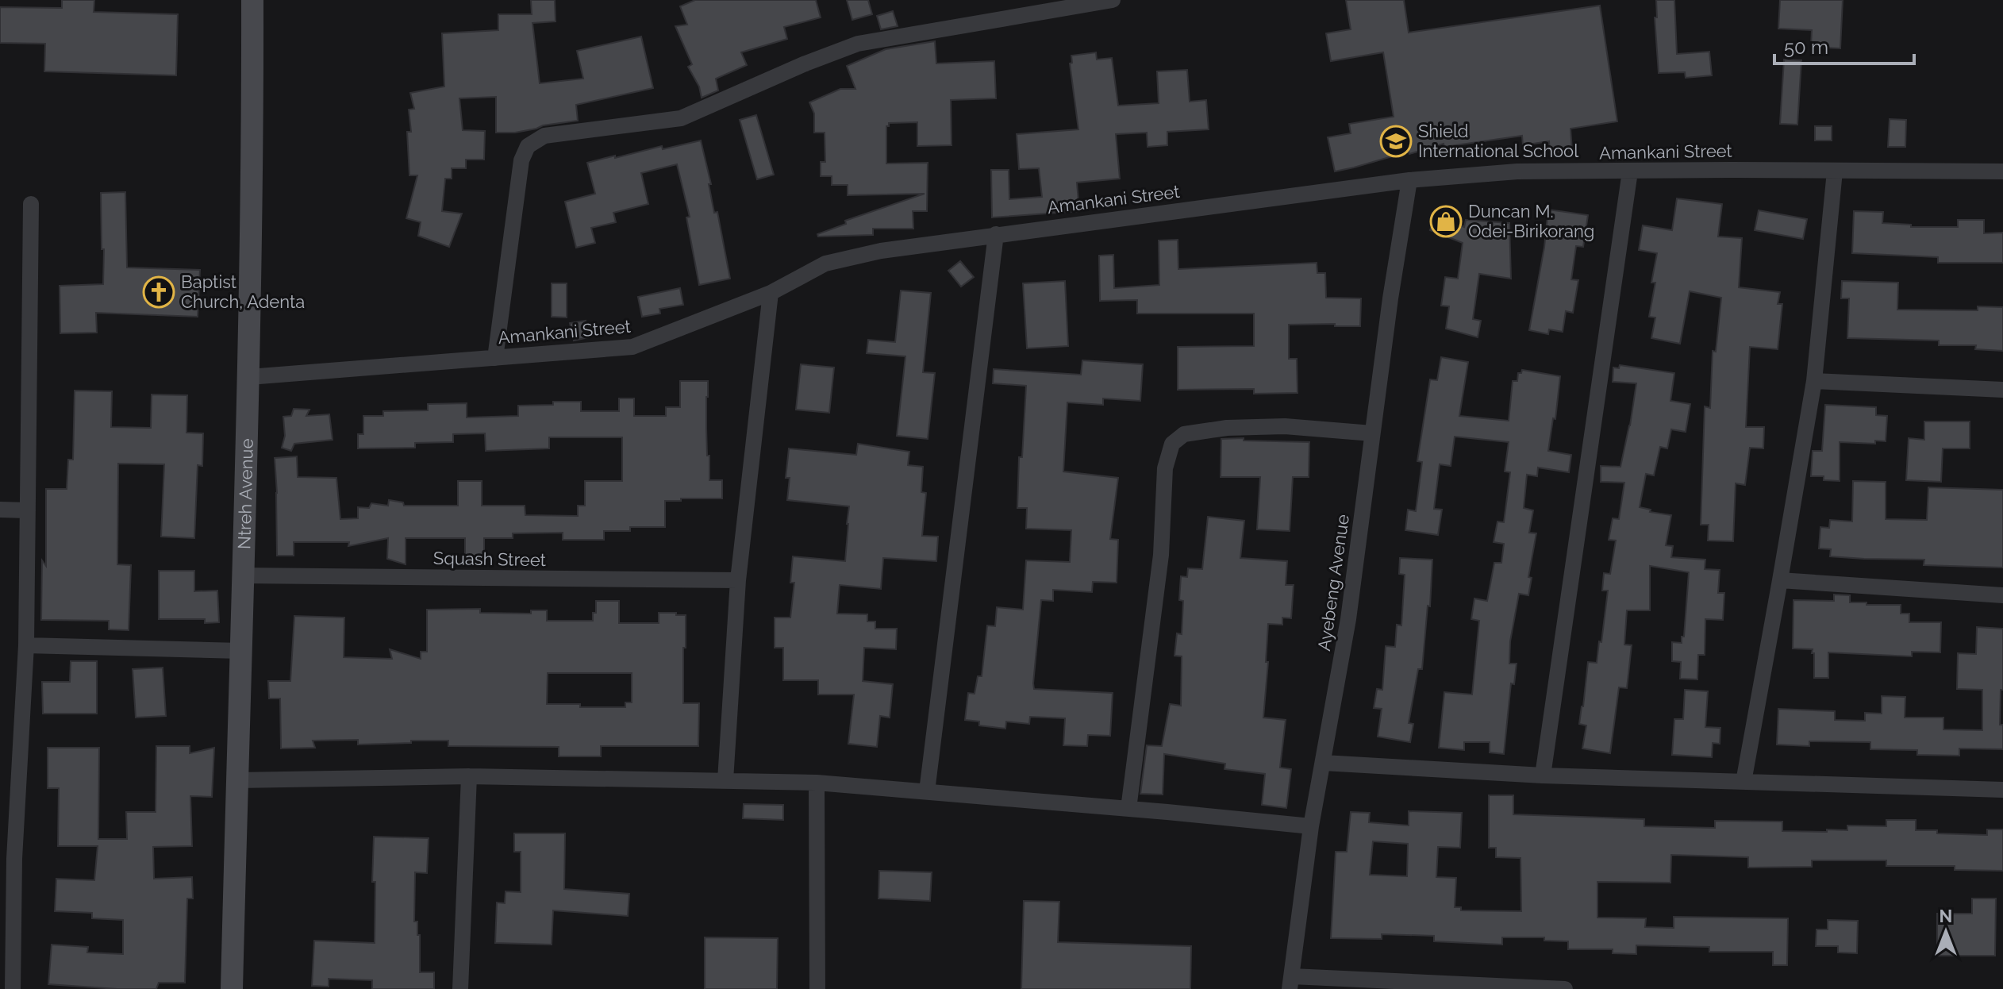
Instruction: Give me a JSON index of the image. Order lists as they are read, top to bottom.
{
  "streets": {
    "street": [
      "Amankani Street",
      "Ntreh Avenue",
      "Squash Street",
      "Ayebeng Avenue"
    ]
  },
  "crossings": [
    ["Amankani Street", "Ntreh Avenue"],
    ["Amankani Street", "Ayebeng Avenue"],
    ["Ntreh Avenue", "Squash Street"]
  ],
  "places": {
    "school or university": ["Shield International School"],
    "shop": ["Duncan M. Odei-Birikorang"],
    "church": ["Baptist Church, Adenta"]
  },
  "scale_bar": "50 m",
  "north": "top"
}
